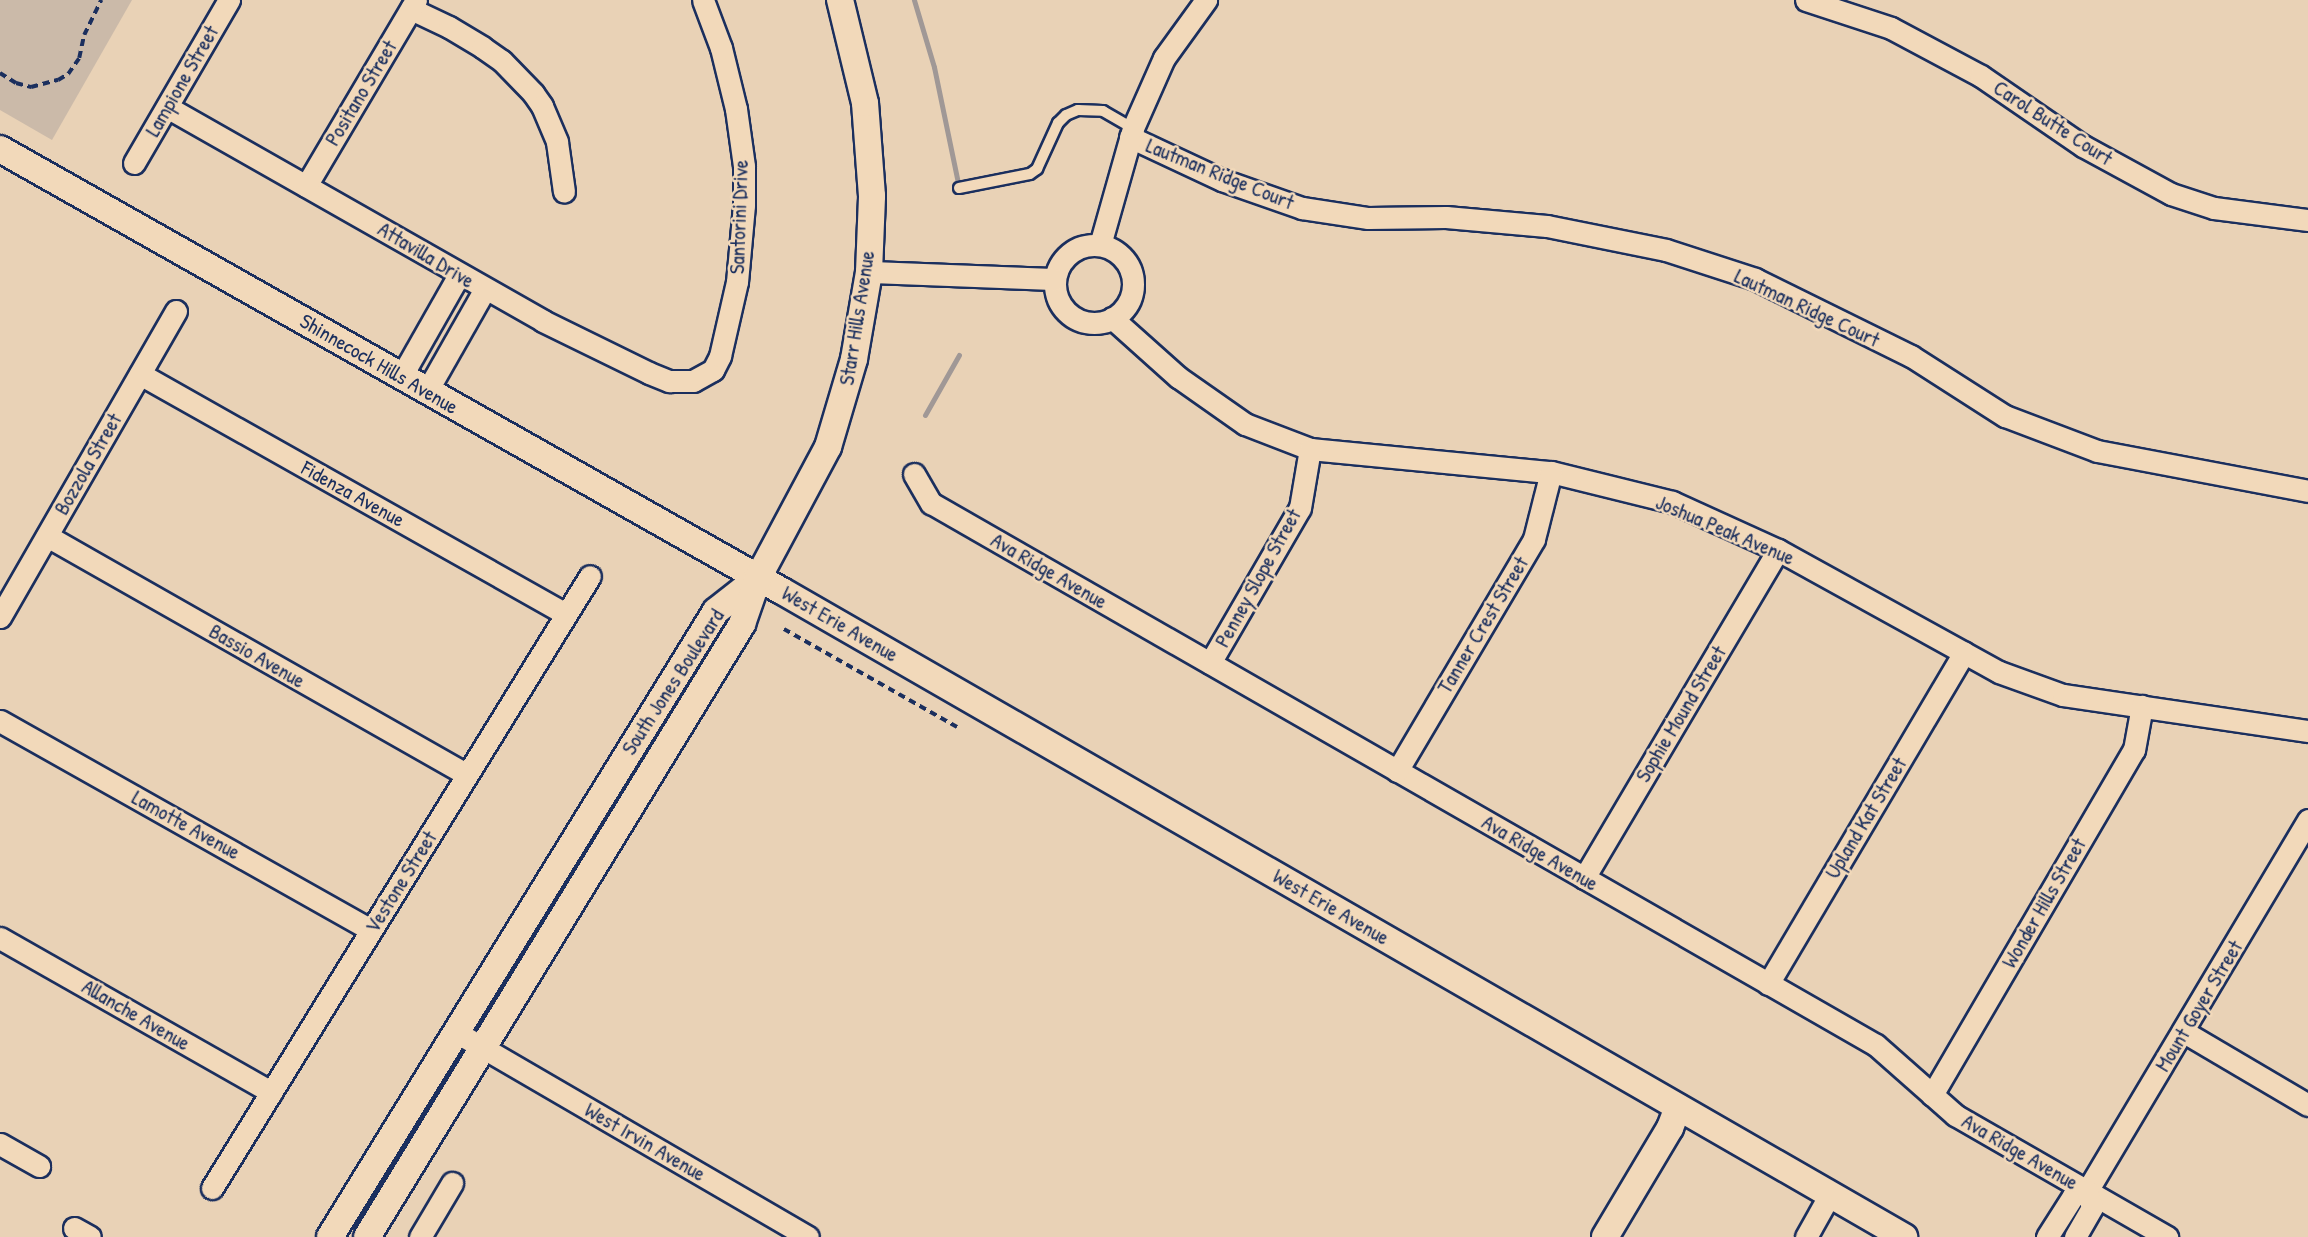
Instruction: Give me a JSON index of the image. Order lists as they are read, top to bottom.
{
  "streets": {
    "street": [
      "Lampione Street",
      "Positano Street",
      "Carol Butte Court",
      "Lautman Ridge Court",
      "Santorini Drive",
      "Attavilla Drive",
      "Starr Hills Avenue",
      "Shinnecock Hills Avenue",
      "Bozzola Street",
      "Fidenza Avenue",
      "Joshua Peak Avenue",
      "Ava Ridge Avenue",
      "Penney Slope Street",
      "West Erie Avenue",
      "Tanner Crest Street",
      "Bassio Avenue",
      "South Jones Boulevard",
      "Sophie Mound Street",
      "Upland Kat Street",
      "Lamotte Avenue",
      "Vestone Street",
      "Wonder Hills Street",
      "Mount Goyer Street",
      "Allanche Avenue",
      "West Irvin Avenue"
    ]
  },
  "crossings": [
    ["Lampione Street", "Attavilla Drive"],
    ["Positano Street", "Attavilla Drive"],
    ["Santorini Drive", "Attavilla Drive"],
    ["Starr Hills Avenue", "Shinnecock Hills Avenue"],
    ["Starr Hills Avenue", "West Erie Avenue"],
    ["Starr Hills Avenue", "South Jones Boulevard"],
    ["Shinnecock Hills Avenue", "West Erie Avenue"],
    ["Shinnecock Hills Avenue", "South Jones Boulevard"],
    ["Bozzola Street", "Fidenza Avenue"],
    ["Bozzola Street", "Bassio Avenue"],
    ["Fidenza Avenue", "Vestone Street"],
    ["Joshua Peak Avenue", "Penney Slope Street"],
    ["Joshua Peak Avenue", "Tanner Crest Street"],
    ["Joshua Peak Avenue", "Sophie Mound Street"],
    ["Joshua Peak Avenue", "Upland Kat Street"],
    ["Joshua Peak Avenue", "Wonder Hills Street"],
    ["Ava Ridge Avenue", "Penney Slope Street"],
    ["Ava Ridge Avenue", "Tanner Crest Street"],
    ["Ava Ridge Avenue", "Sophie Mound Street"],
    ["Ava Ridge Avenue", "Upland Kat Street"],
    ["Ava Ridge Avenue", "Wonder Hills Street"],
    ["Ava Ridge Avenue", "Mount Goyer Street"],
    ["West Erie Avenue", "South Jones Boulevard"],
    ["Bassio Avenue", "Vestone Street"],
    ["South Jones Boulevard", "West Irvin Avenue"],
    ["Lamotte Avenue", "Vestone Street"],
    ["Vestone Street", "Allanche Avenue"]
  ]
}
